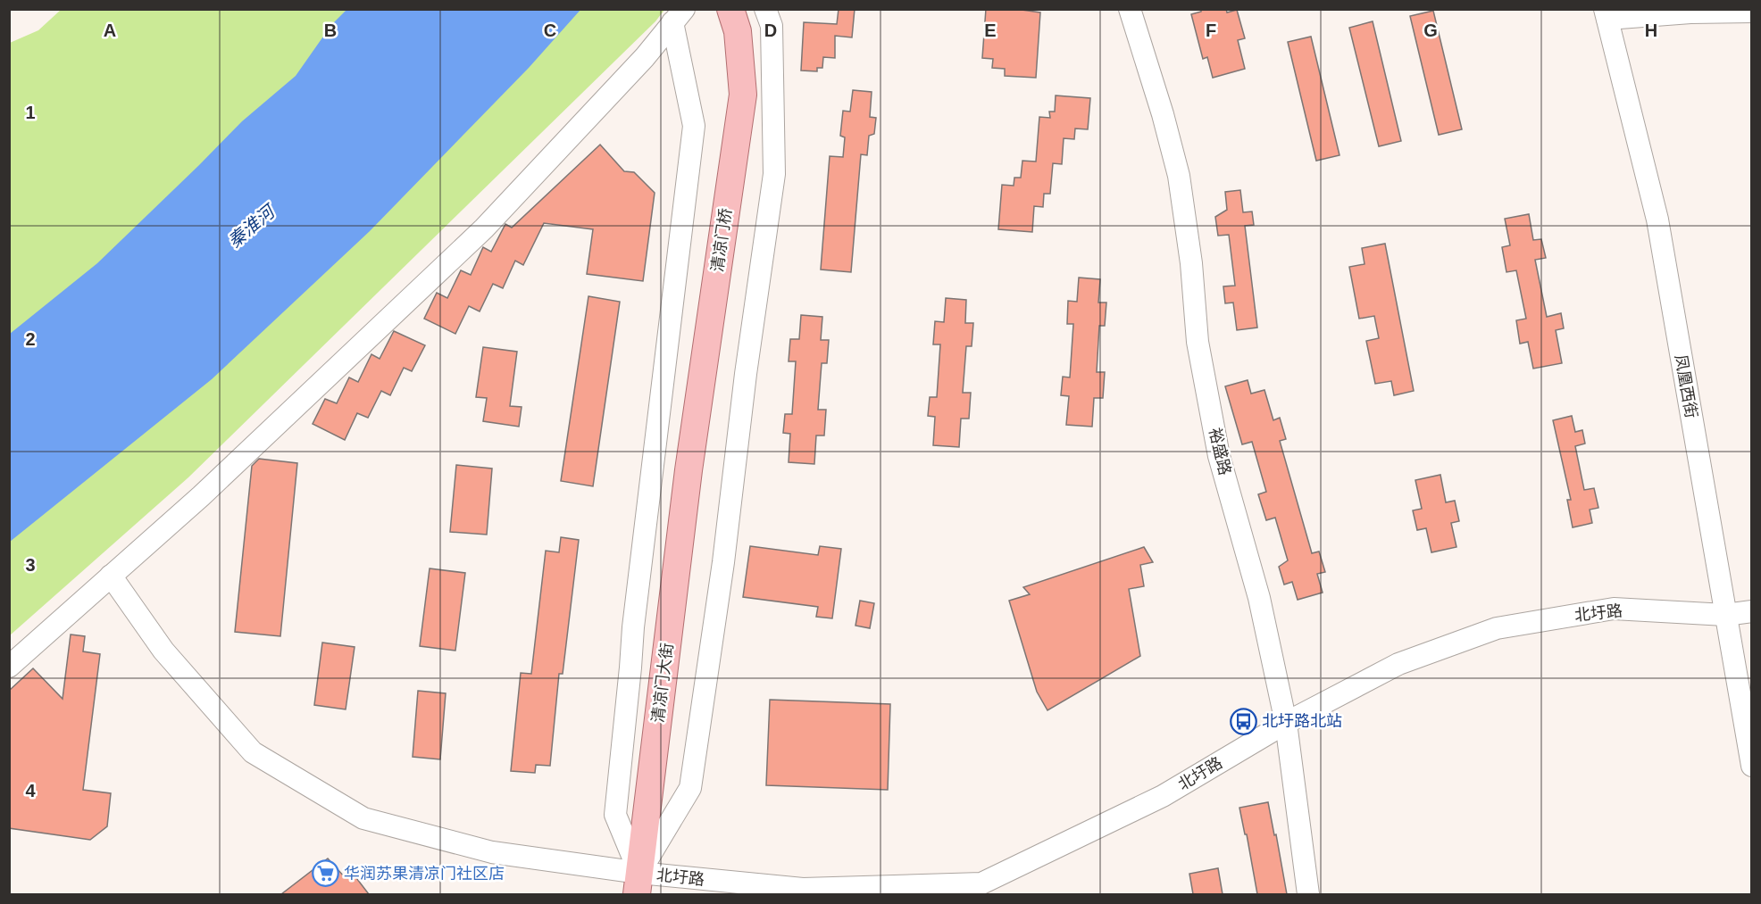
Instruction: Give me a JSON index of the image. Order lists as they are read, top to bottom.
{
  "streets": {
    "main road": ["清凉门桥", "清凉门大街"],
    "street": ["凤凰西街", "裕盛路", "北圩路"]
  },
  "crossings": [
    ["清凉门桥", "清凉门大街"],
    ["凤凰西街", "北圩路"],
    ["裕盛路", "北圩路"],
    ["北圩路", "清凉门大街"]
  ],
  "water": ["秦淮河"],
  "places": {
    "bus stop": ["北圩路北站"],
    "supermarket": ["华润苏果清凉门社区店"]
  },
  "grid": {
    "columns": [
      "A",
      "B",
      "C",
      "D",
      "E",
      "F",
      "G",
      "H"
    ],
    "rows": [
      "1",
      "2",
      "3",
      "4"
    ]
  }
}
